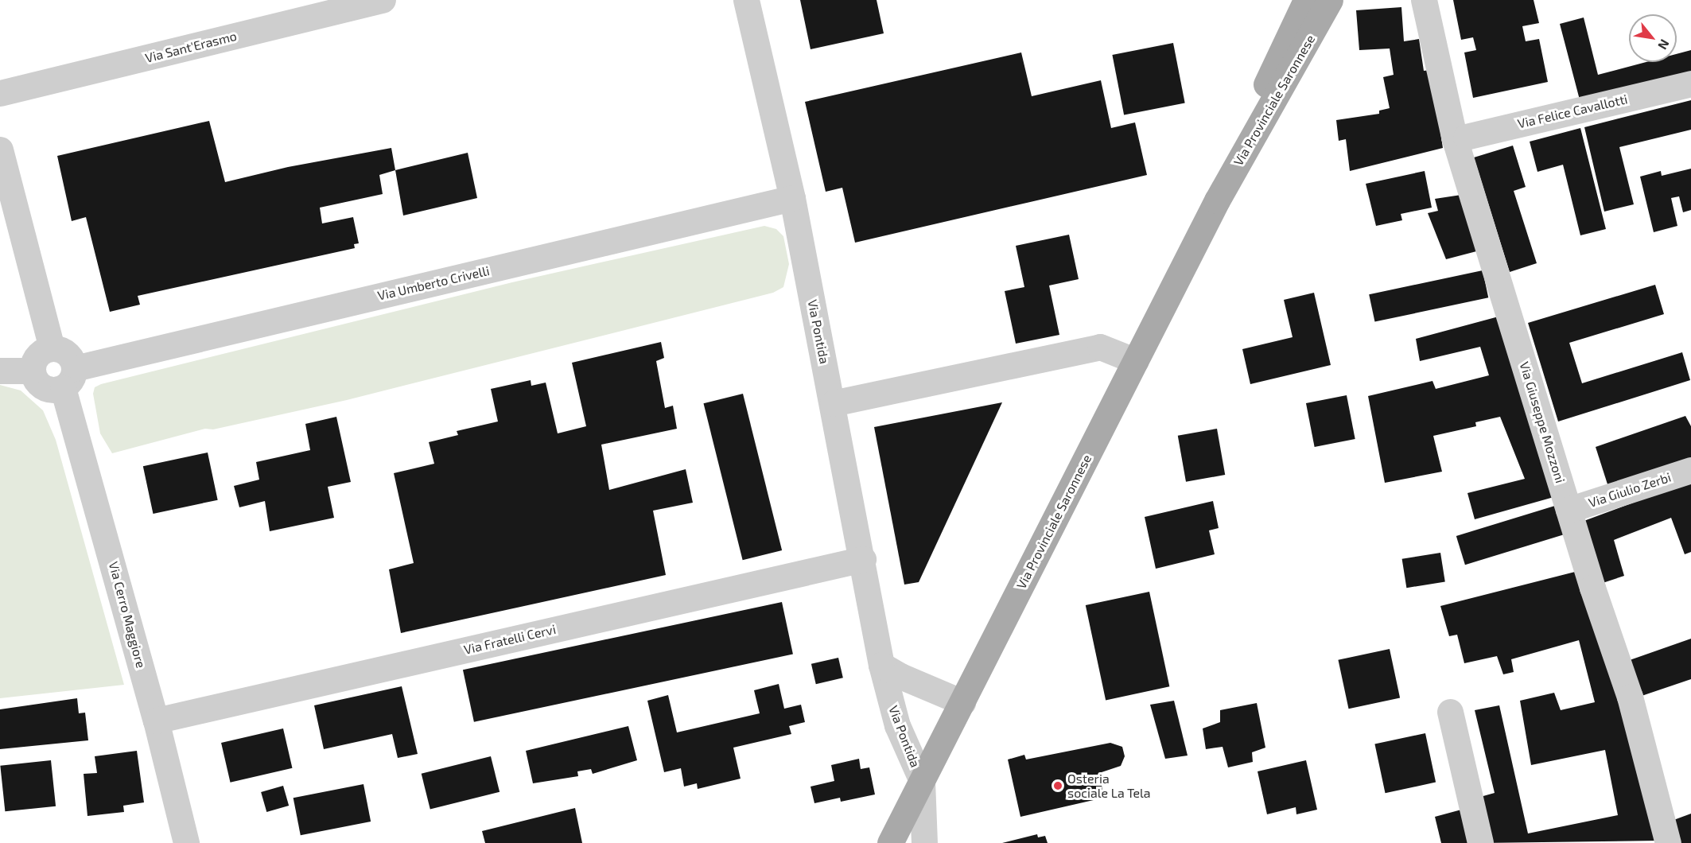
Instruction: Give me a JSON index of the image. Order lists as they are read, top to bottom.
{
  "streets": {
    "main road": ["Via Provinciale Saronnese"],
    "street": [
      "Via Sant'Erasmo",
      "Via Felice Cavallotti",
      "Via Umberto Crivelli",
      "Via Pontida",
      "Via Giuseppe Mozzoni",
      "Via Giulio Zerbi",
      "Via Cerro Maggiore",
      "Via Fratelli Cervi"
    ]
  },
  "crossings": [
    ["Via Provinciale Saronnese", "Via Pontida"],
    ["Via Felice Cavallotti", "Via Giuseppe Mozzoni"],
    ["Via Umberto Crivelli", "Via Pontida"],
    ["Via Umberto Crivelli", "Via Cerro Maggiore"],
    ["Via Pontida", "Via Fratelli Cervi"],
    ["Via Giuseppe Mozzoni", "Via Giulio Zerbi"],
    ["Via Cerro Maggiore", "Via Fratelli Cervi"]
  ],
  "places": ["Osteria sociale La Tela"],
  "north": "bottom right"
}
